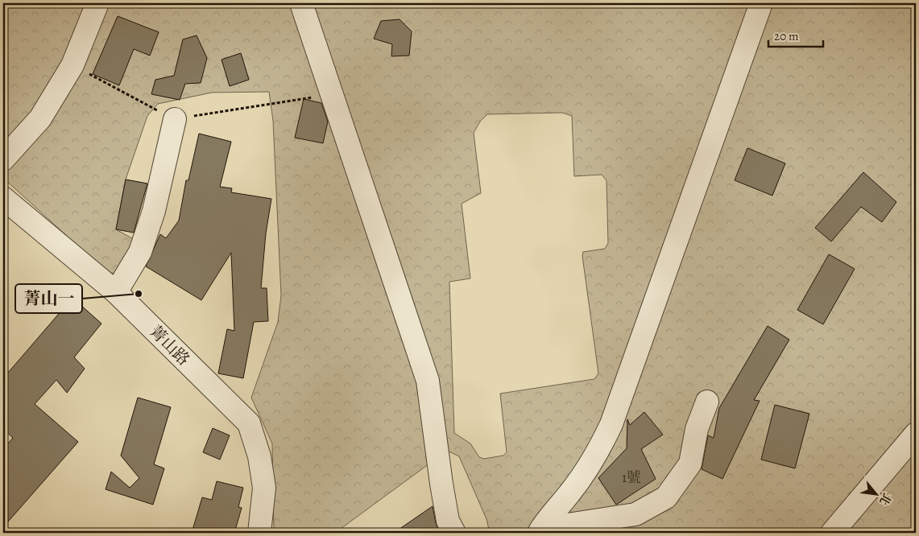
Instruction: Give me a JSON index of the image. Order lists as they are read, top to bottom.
{
  "streets": {
    "street": ["菁山路"]
  },
  "places": ["菁山一"],
  "house_numbers": ["1號"],
  "scale_bar": "20 m",
  "north": "bottom right"
}
